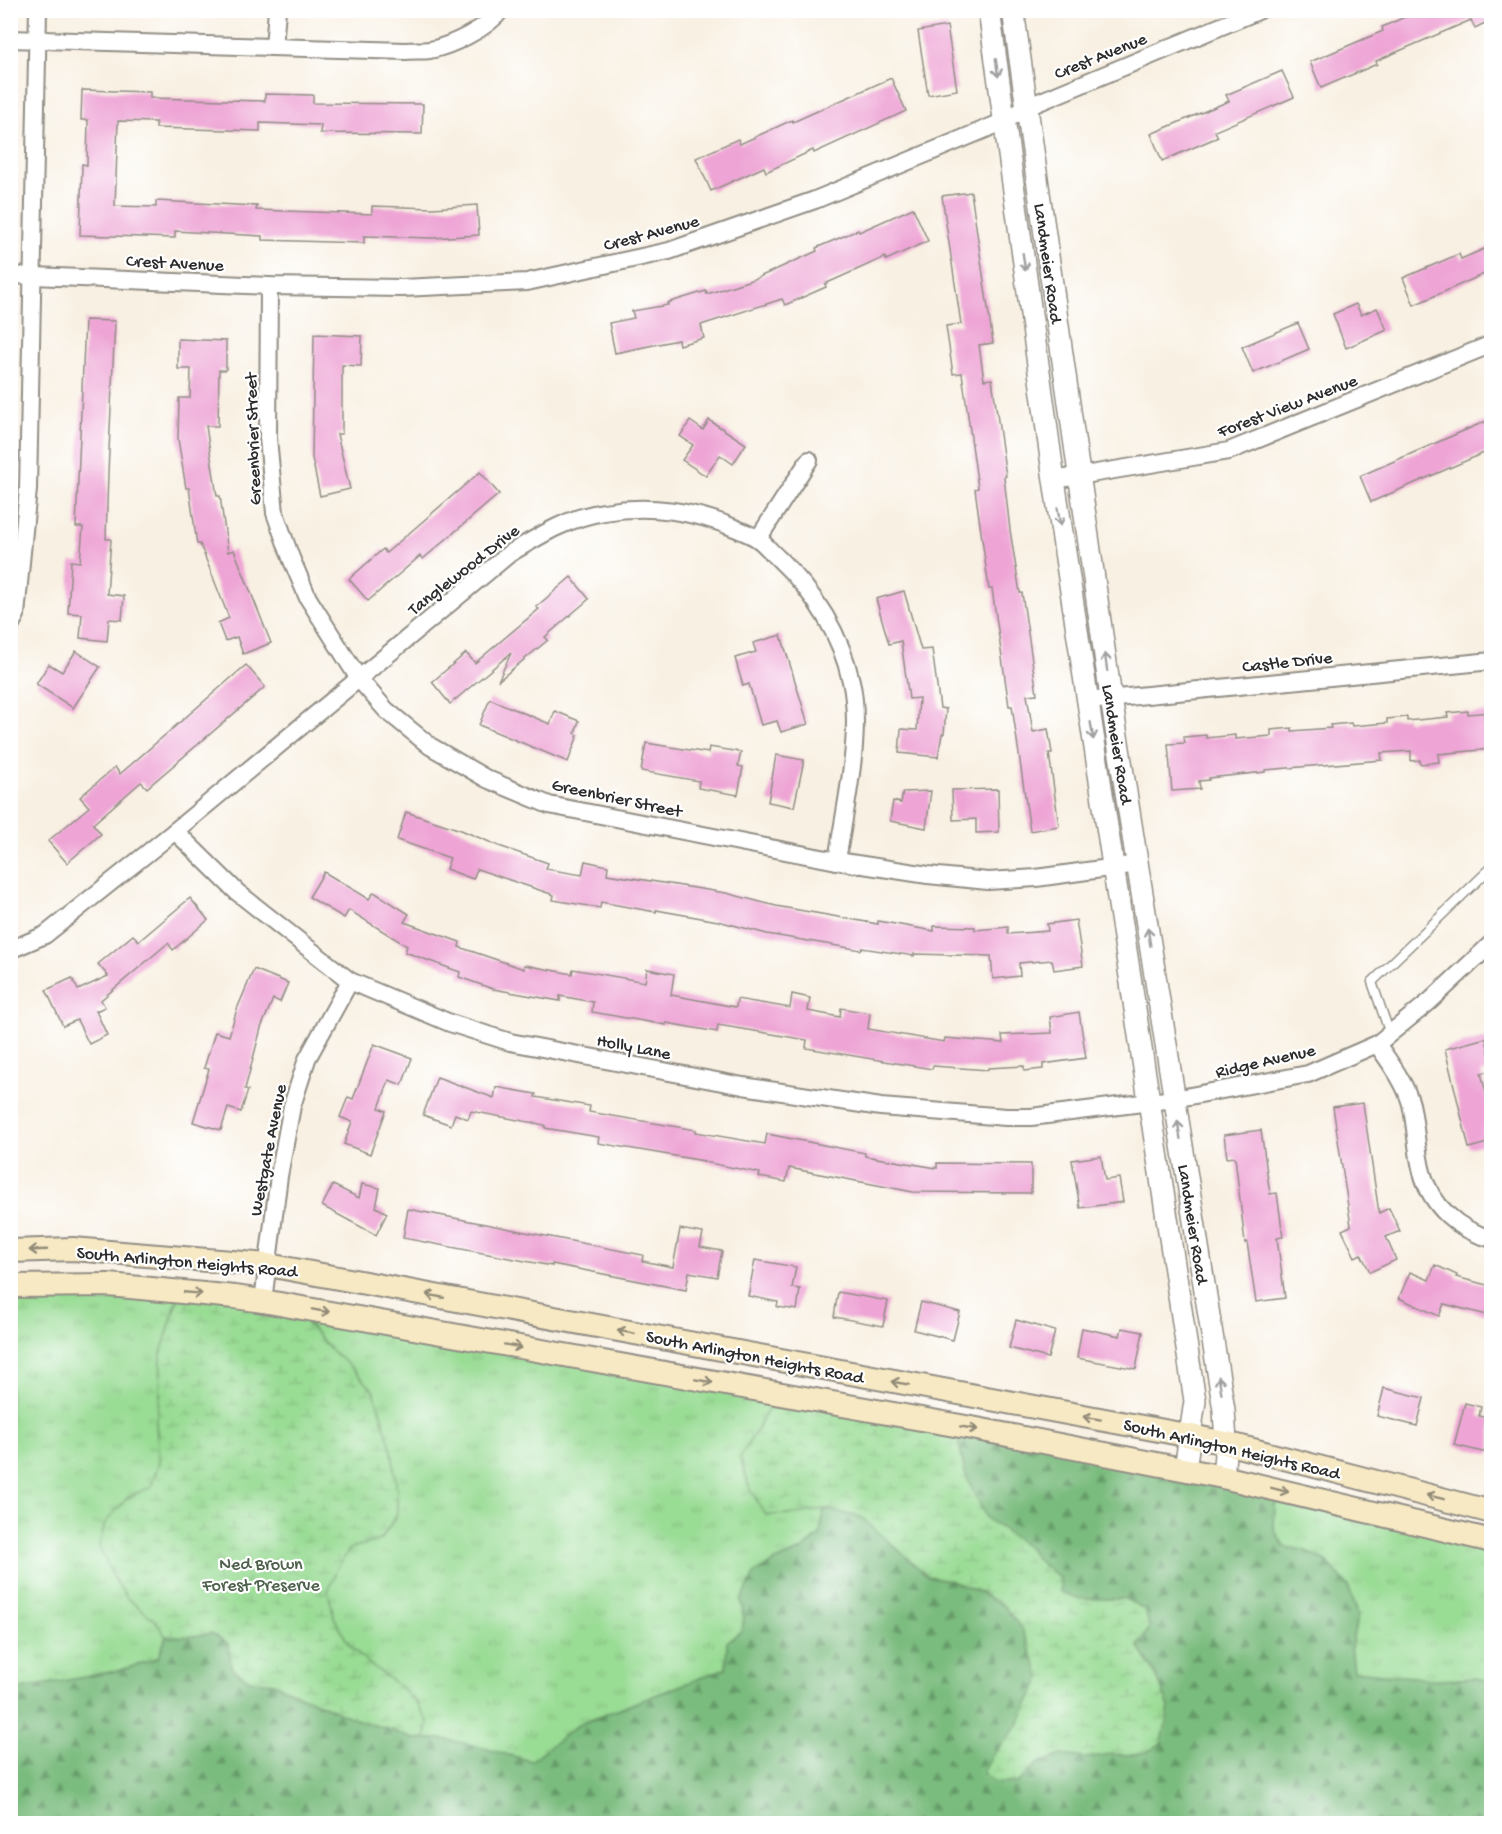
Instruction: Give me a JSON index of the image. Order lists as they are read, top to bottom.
{
  "streets": {
    "main road": ["South Arlington Heights Road"],
    "street": [
      "Crest Avenue",
      "Landmeier Road",
      "Forest View Avenue",
      "Greenbrier Street",
      "Tanglewood Drive",
      "Castle Drive",
      "Holly Lane",
      "Ridge Avenue",
      "Westgate Avenue"
    ]
  },
  "crossings": [
    ["Crest Avenue", "Landmeier Road"],
    ["Crest Avenue", "Greenbrier Street"],
    ["Landmeier Road", "Forest View Avenue"],
    ["Landmeier Road", "Greenbrier Street"],
    ["Landmeier Road", "Castle Drive"],
    ["Landmeier Road", "Holly Lane"],
    ["Landmeier Road", "Ridge Avenue"],
    ["Landmeier Road", "South Arlington Heights Road"],
    ["Greenbrier Street", "Tanglewood Drive"],
    ["Tanglewood Drive", "Holly Lane"],
    ["Holly Lane", "Ridge Avenue"],
    ["Holly Lane", "Westgate Avenue"],
    ["Westgate Avenue", "South Arlington Heights Road"]
  ],
  "parks": ["Ned Brown Forest Preserve"]
}
